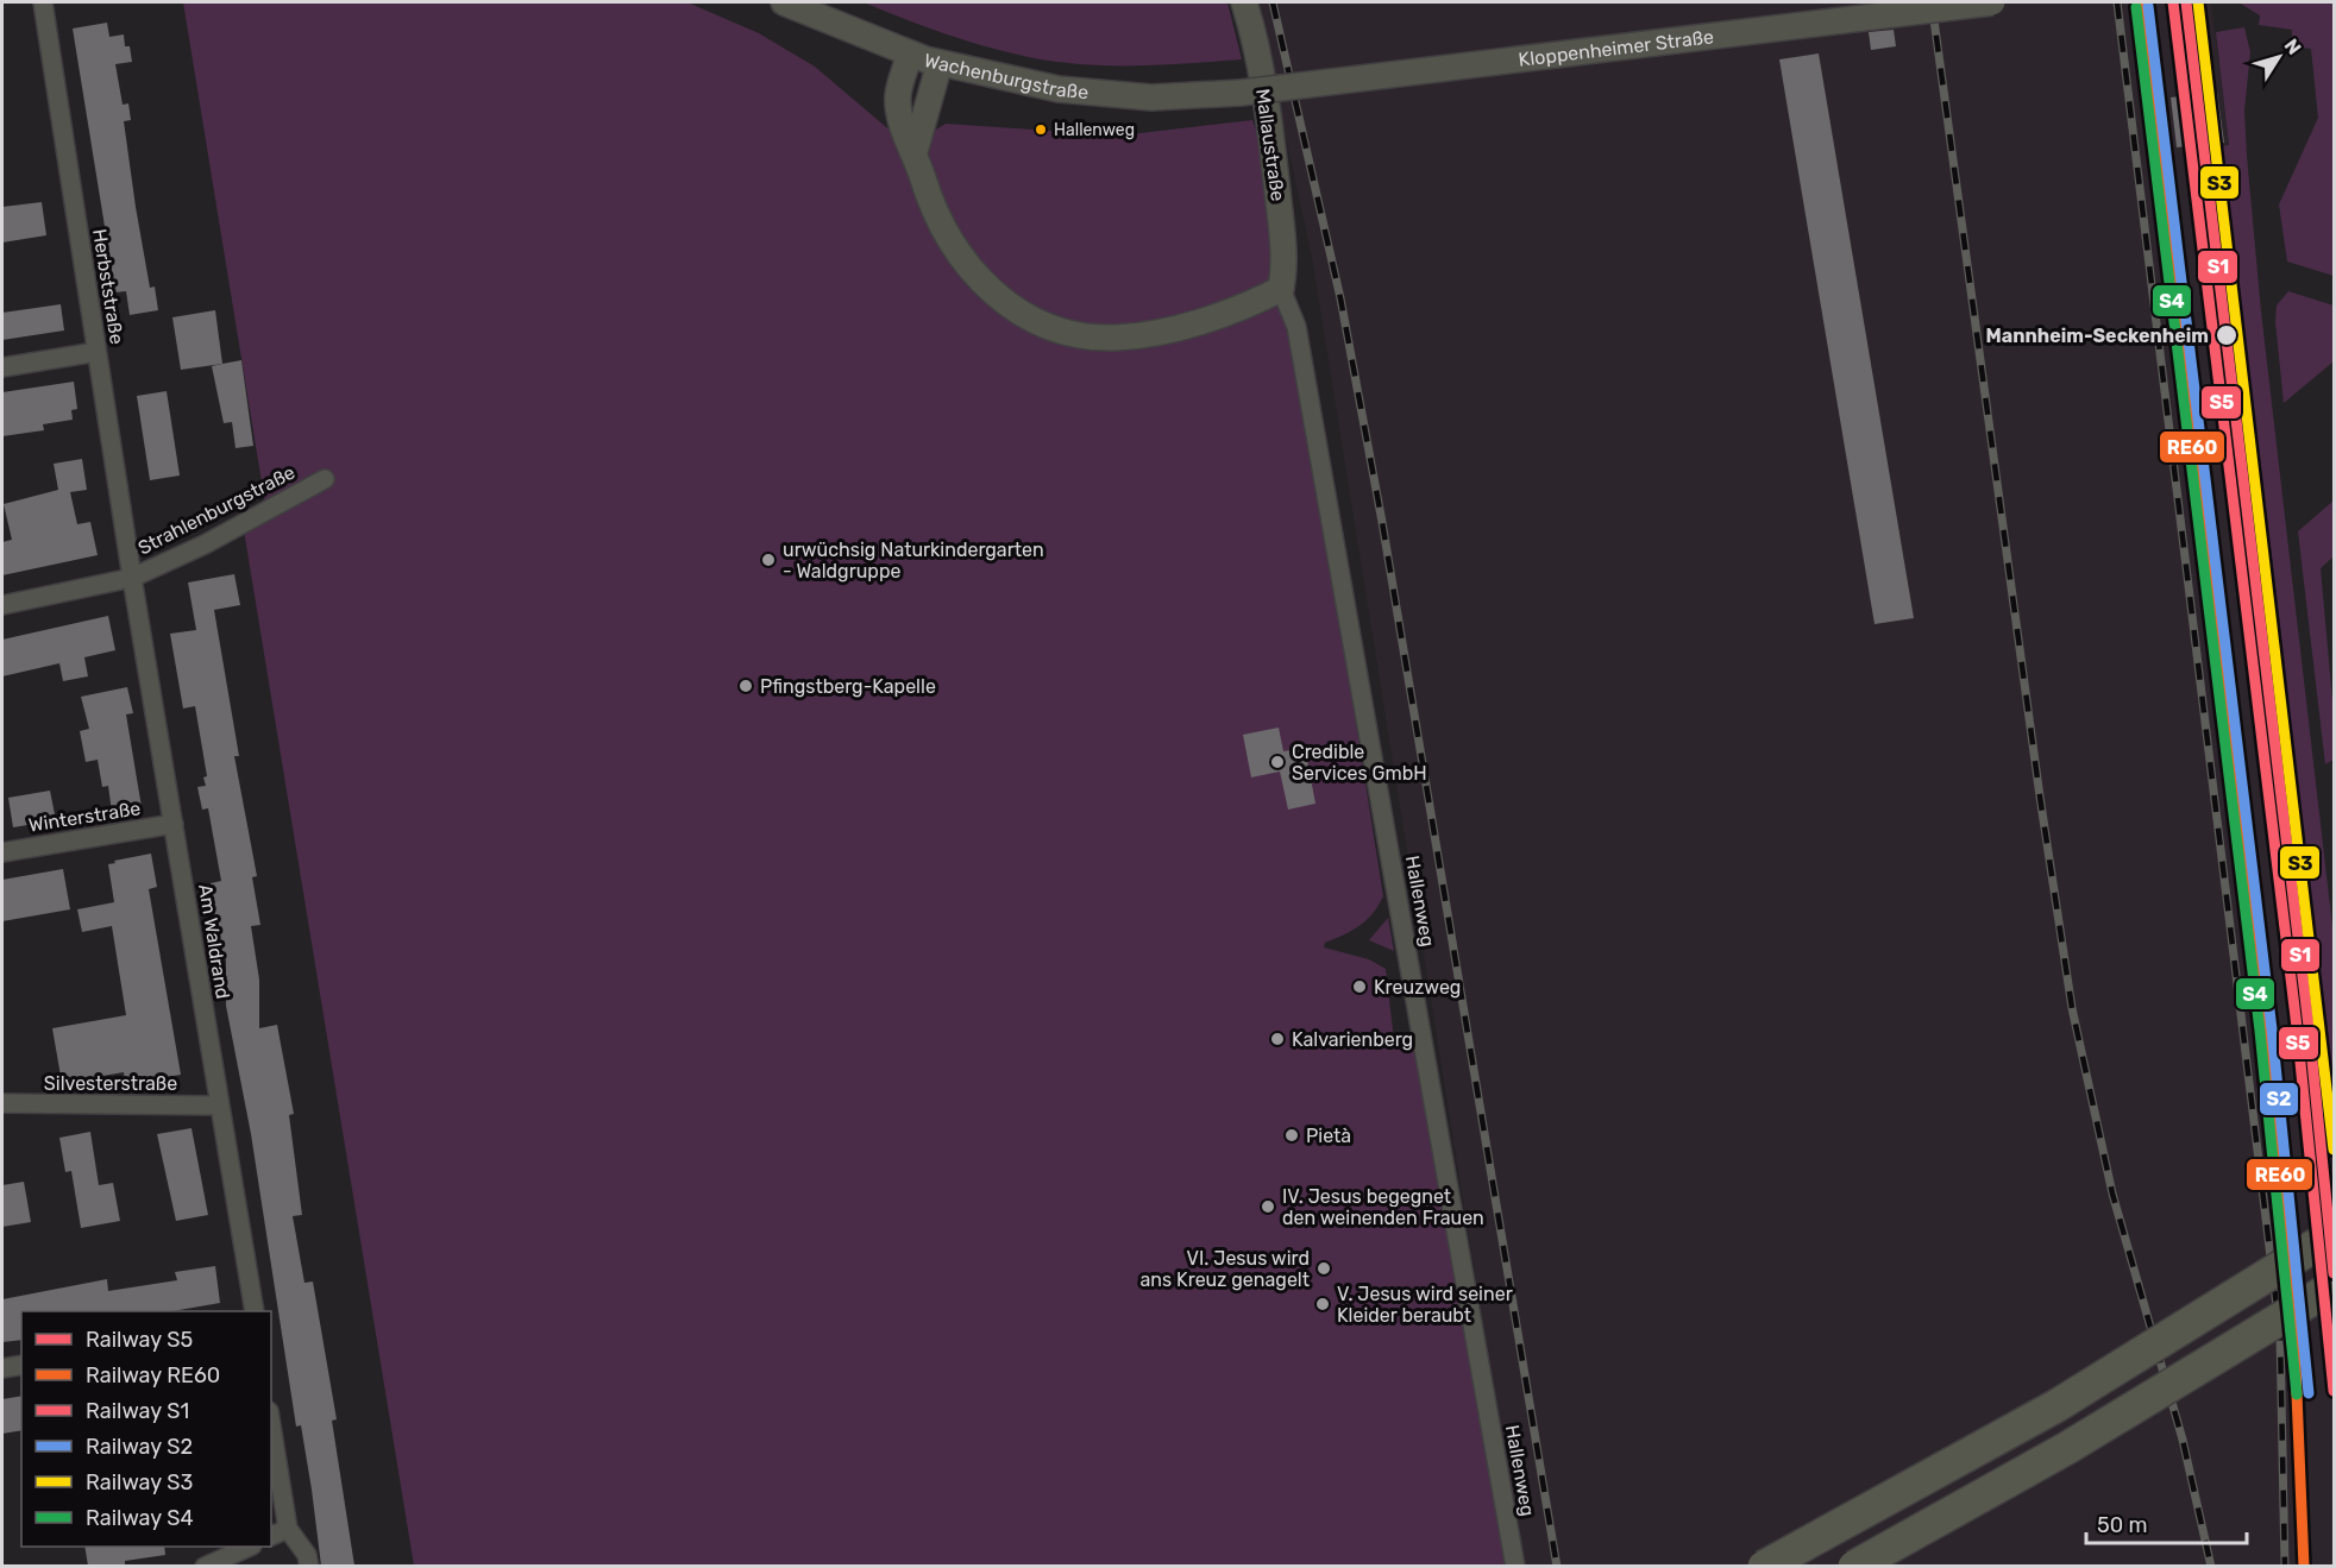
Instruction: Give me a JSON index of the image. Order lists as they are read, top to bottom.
{
  "streets": {
    "main road": ["Kloppenheimer Straße", "Wachenburgstraße", "Mallaustraße"],
    "street": [
      "Herbststraße",
      "Strahlenburgstraße",
      "Winterstraße",
      "Hallenweg",
      "Am Waldrand",
      "Silvesterstraße"
    ]
  },
  "crossings": [
    ["Kloppenheimer Straße", "Wachenburgstraße"],
    ["Mallaustraße", "Hallenweg"],
    ["Herbststraße", "Strahlenburgstraße"],
    ["Herbststraße", "Am Waldrand"],
    ["Strahlenburgstraße", "Am Waldrand"],
    ["Winterstraße", "Am Waldrand"],
    ["Am Waldrand", "Silvesterstraße"]
  ],
  "places": [
    "Hallenweg",
    "Mannheim-Seckenheim",
    "urwüchsig Naturkindergarten - Waldgruppe",
    "Pfingstberg-Kapelle",
    "Credible Services GmbH",
    "Kreuzweg",
    "Kalvarienberg",
    "Pietà",
    "IV. Jesus begegnet den weinenden Frauen",
    "VI. Jesus wird ans Kreuz genagelt",
    "V. Jesus wird seiner Kleider beraubt"
  ],
  "lines": [
    "rail line S5",
    "rail line S1",
    "rail line S3",
    "rail line RE60",
    "rail line S2",
    "rail line S4"
  ],
  "legend": [
    "Railway S5",
    "Railway RE60",
    "Railway S1",
    "Railway S2",
    "Railway S3",
    "Railway S4"
  ],
  "scale_bar": "50 m",
  "north": "top right"
}
